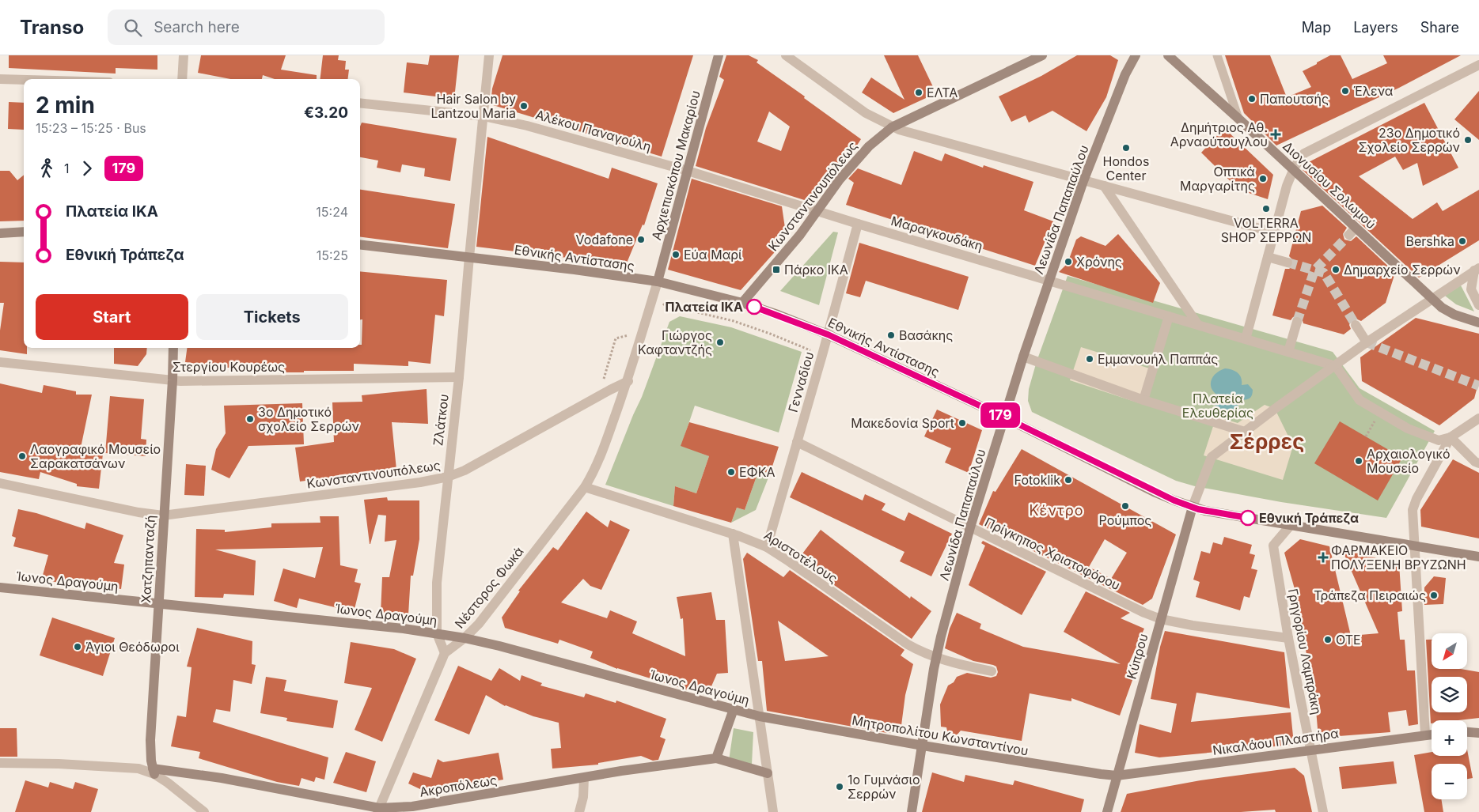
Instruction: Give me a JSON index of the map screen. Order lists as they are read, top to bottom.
{
  "streets": {
    "street": [
      "Αλέκου Παναγούλη",
      "Αρχιεπισκόπου Μακαρίου",
      "Διονυσίου Σολωμού",
      "Κωνσταντινουπόλεως",
      "Λεωνίδα Παπαπαύλου",
      "Μαραγκουδάκη",
      "Εθνικής Αντίστασης",
      "Στεργίου Κουρέως",
      "Γενναδίου",
      "Ζλάτκου",
      "Πρίγκηπος Χριστοφόρου",
      "Αριστοτέλους",
      "Χατζηπανταζή",
      "Ίωνος Δραγούμη",
      "Νέστορος Φωκά",
      "Γρηγορίου Λαμπράκη",
      "Κύπρου",
      "Μητροπολίτου Κωνσταντίνου",
      "Νικαλάου Πλαστήρα",
      "Ακροπόλεως"
    ]
  },
  "crossings": [
    ["Αλέκου Παναγούλη", "Αρχιεπισκόπου Μακαρίου"],
    ["Αλέκου Παναγούλη", "Κωνσταντινουπόλεως"],
    ["Αλέκου Παναγούλη", "Μαραγκουδάκη"],
    ["Αλέκου Παναγούλη", "Ζλάτκου"],
    ["Αρχιεπισκόπου Μακαρίου", "Εθνικής Αντίστασης"],
    ["Κωνσταντινουπόλεως", "Μαραγκουδάκη"],
    ["Κωνσταντινουπόλεως", "Εθνικής Αντίστασης"],
    ["Κωνσταντινουπόλεως", "Ζλάτκου"],
    ["Κωνσταντινουπόλεως", "Χατζηπανταζή"],
    ["Κωνσταντινουπόλεως", "Νέστορος Φωκά"],
    ["Λεωνίδα Παπαπαύλου", "Μαραγκουδάκη"],
    ["Λεωνίδα Παπαπαύλου", "Εθνικής Αντίστασης"],
    ["Λεωνίδα Παπαπαύλου", "Πρίγκηπος Χριστοφόρου"],
    ["Λεωνίδα Παπαπαύλου", "Αριστοτέλους"],
    ["Λεωνίδα Παπαπαύλου", "Μητροπολίτου Κωνσταντίνου"],
    ["Μαραγκουδάκη", "Γενναδίου"],
    ["Εθνικής Αντίστασης", "Γενναδίου"],
    ["Εθνικής Αντίστασης", "Ζλάτκου"],
    ["Εθνικής Αντίστασης", "Γρηγορίου Λαμπράκη"],
    ["Εθνικής Αντίστασης", "Κύπρου"],
    ["Στεργίου Κουρέως", "Ζλάτκου"],
    ["Στεργίου Κουρέως", "Χατζηπανταζή"],
    ["Γενναδίου", "Πρίγκηπος Χριστοφόρου"],
    ["Γενναδίου", "Αριστοτέλους"],
    ["Ζλάτκου", "Ίωνος Δραγούμη"],
    ["Πρίγκηπος Χριστοφόρου", "Γρηγορίου Λαμπράκη"],
    ["Πρίγκηπος Χριστοφόρου", "Κύπρου"],
    ["Αριστοτέλους", "Νέστορος Φωκά"],
    ["Χατζηπανταζή", "Ίωνος Δραγούμη"],
    ["Χατζηπανταζή", "Ακροπόλεως"],
    ["Ίωνος Δραγούμη", "Νέστορος Φωκά"],
    ["Ίωνος Δραγούμη", "Μητροπολίτου Κωνσταντίνου"],
    ["Νέστορος Φωκά", "Ακροπόλεως"],
    ["Γρηγορίου Λαμπράκη", "Νικαλάου Πλαστήρα"],
    ["Κύπρου", "Μητροπολίτου Κωνσταντίνου"],
    ["Κύπρου", "Νικαλάου Πλαστήρα"],
    ["Μητροπολίτου Κωνσταντίνου", "Νικαλάου Πλαστήρα"]
  ],
  "districts": ["Σέρρες", "Κέντρο"],
  "parks": ["Πλατεία Ελευθερίας"],
  "places": {
    "other": [
      "Έλενα",
      "ΕΛΤΑ",
      "Παπουτσής",
      "Hair Salon by Lantzou Maria",
      "23ο Δημοτικό Σχολείο Σερρών",
      "Hondos Center",
      "Οπτικά Μαργαρίτης",
      "VOLTERRA SHOP ΣΕΡΡΩΝ",
      "Vodafone",
      "Bershka",
      "Εύα Μαρί",
      "Χρόνης",
      "Δημαρχείο Σερρών",
      "Πλατεία ΙΚΑ",
      "Βασάκης",
      "Γιώργος Καφταντζής",
      "Εμμανουήλ Παππάς",
      "3ο Δημοτικό σχολείο Σερρών",
      "Μακεδονία Sport",
      "Λαογραφικό Μουσείο Σαρακατσάνων",
      "Αρχαιολογικό Μουσείο",
      "ΕΦΚΑ",
      "Fotoklik",
      "Ρούμπος",
      "Εθνική Τράπεζα",
      "Τράπεζα Πειραιώς",
      "ΟΤΕ",
      "Άγιοι Θεόδωροι",
      "1ο Γυμνάσιο Σερρών"
    ],
    "health": ["Δημήτριος Αθ. Αρναούτουγλου", "ΦΑΡΜΑΚΕΙΟ ΠΟΛΥΞΕΝΗ ΒΡΥΖΩΝΗ"],
    "transit": ["Πάρκο ΙΚΑ"]
  },
  "lines": ["bus line 179"],
  "north": "bottom left",
  "page": {
    "header": "Transo",
    "search": "Search here",
    "nav": ["Map", "Layers", "Share"],
    "on_map": "179",
    "heading": ["2 min", "15:23 – 15:25 · Bus", "€3.20"],
    "legs": ["1", "179"],
    "list": [
      {
        "name": "Πλατεία ΙΚΑ",
        "value": "15:24"
      },
      {
        "name": "Εθνική Τράπεζα",
        "value": "15:25"
      }
    ],
    "buttons": ["Start", "Tickets"],
    "map_buttons": ["+", "−"]
  }
}
